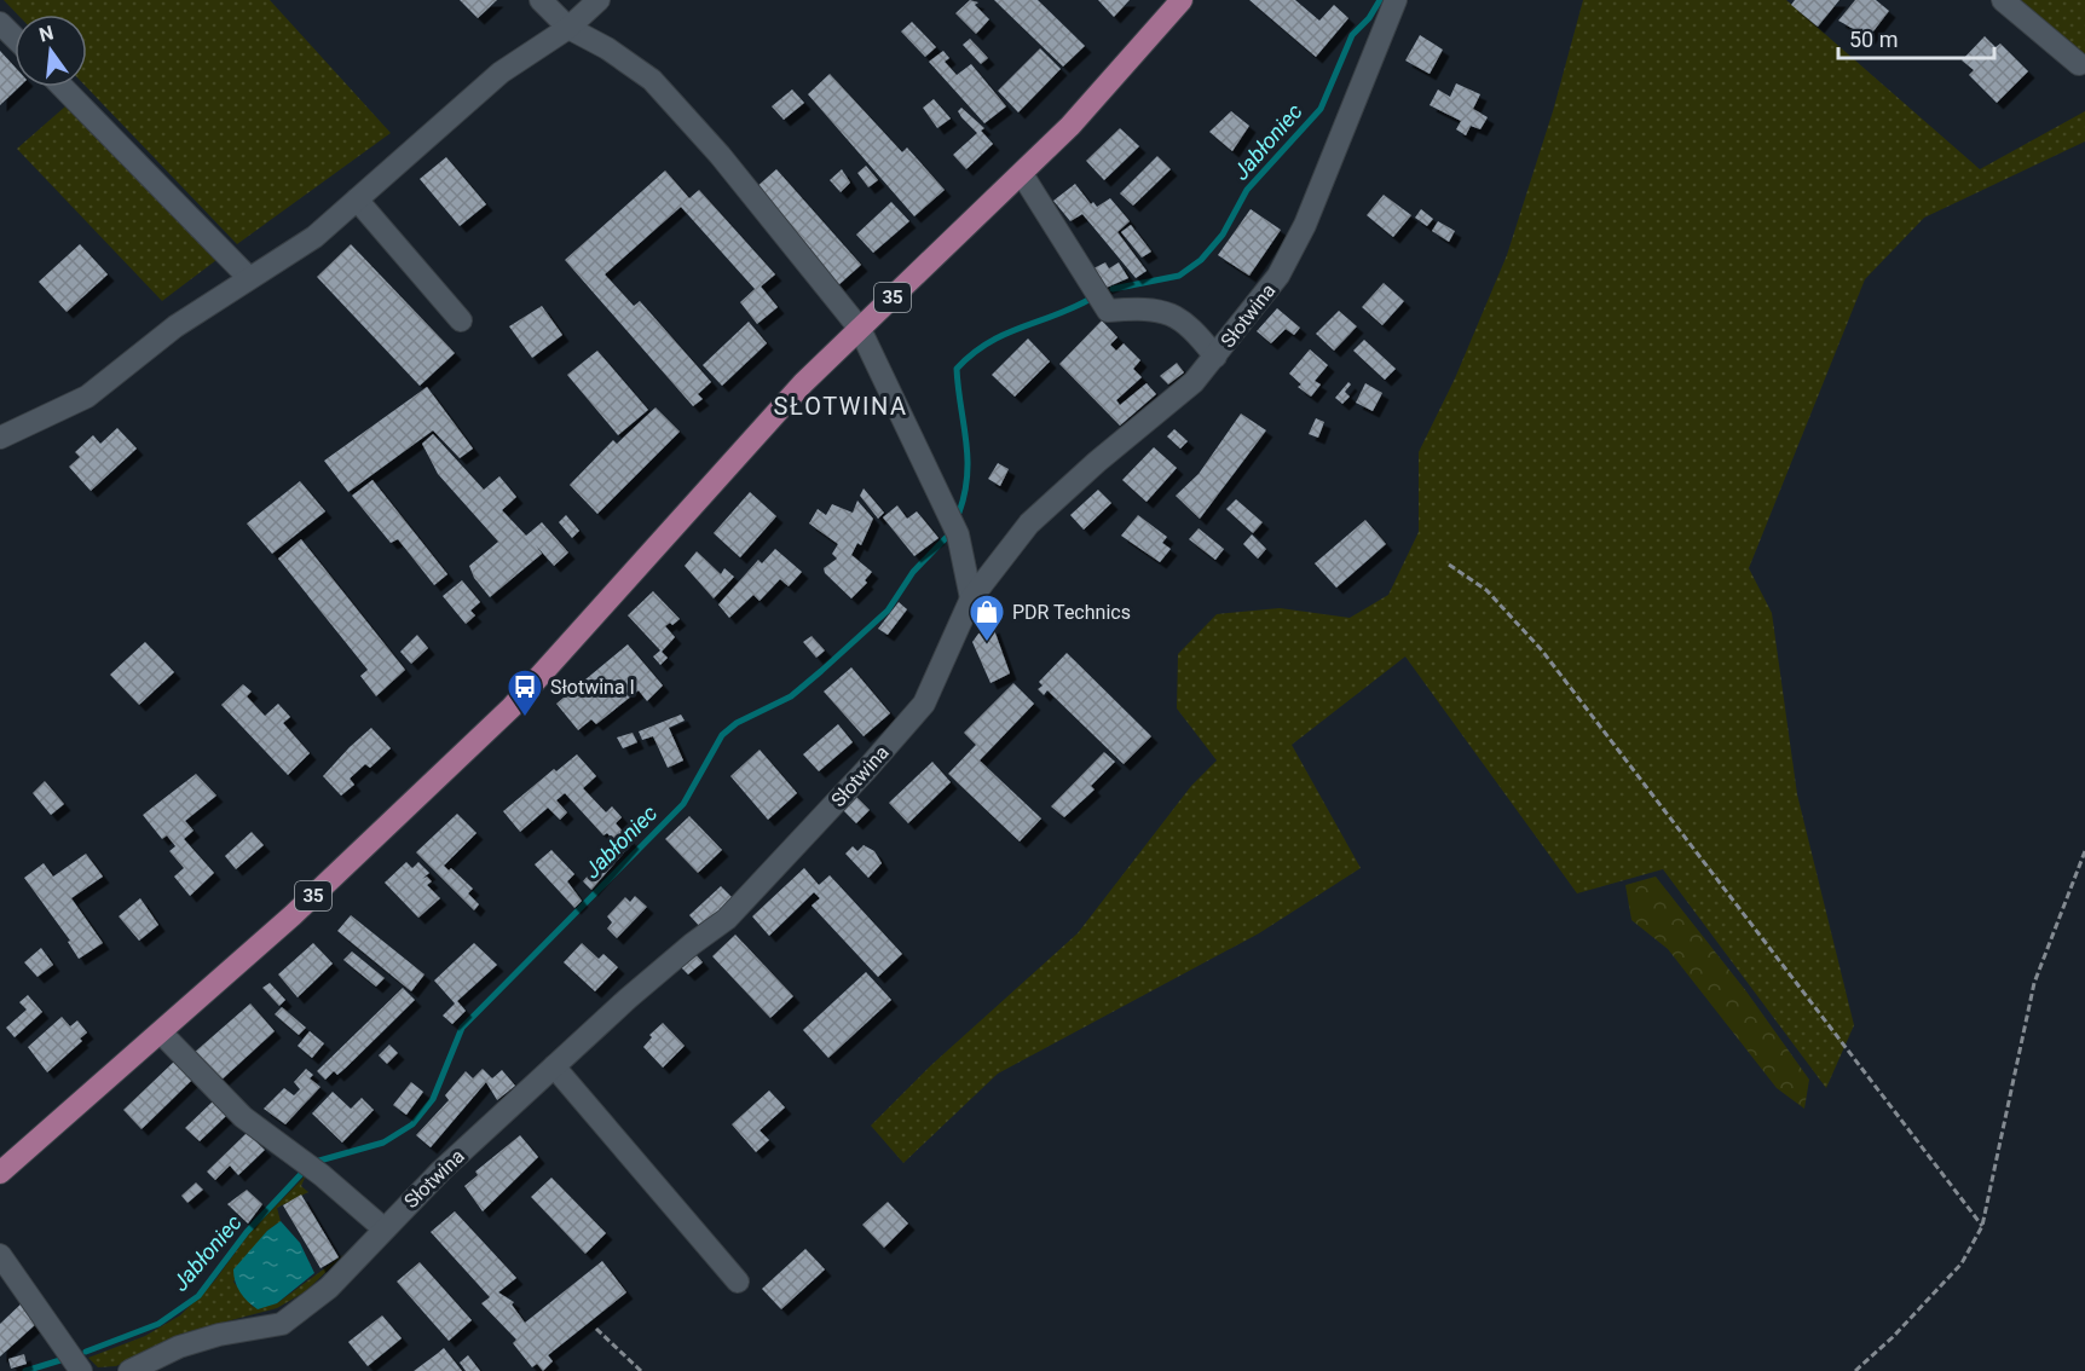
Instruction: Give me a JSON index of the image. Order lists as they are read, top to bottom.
{
  "streets": {
    "main road": ["35"],
    "street": ["Słotwina"]
  },
  "districts": ["SŁOTWINA"],
  "water": ["Jabłoniec"],
  "places": {
    "shop": ["PDR Technics"],
    "bus stop": ["Słotwina I"]
  },
  "scale_bar": "50 m",
  "north": "top"
}
